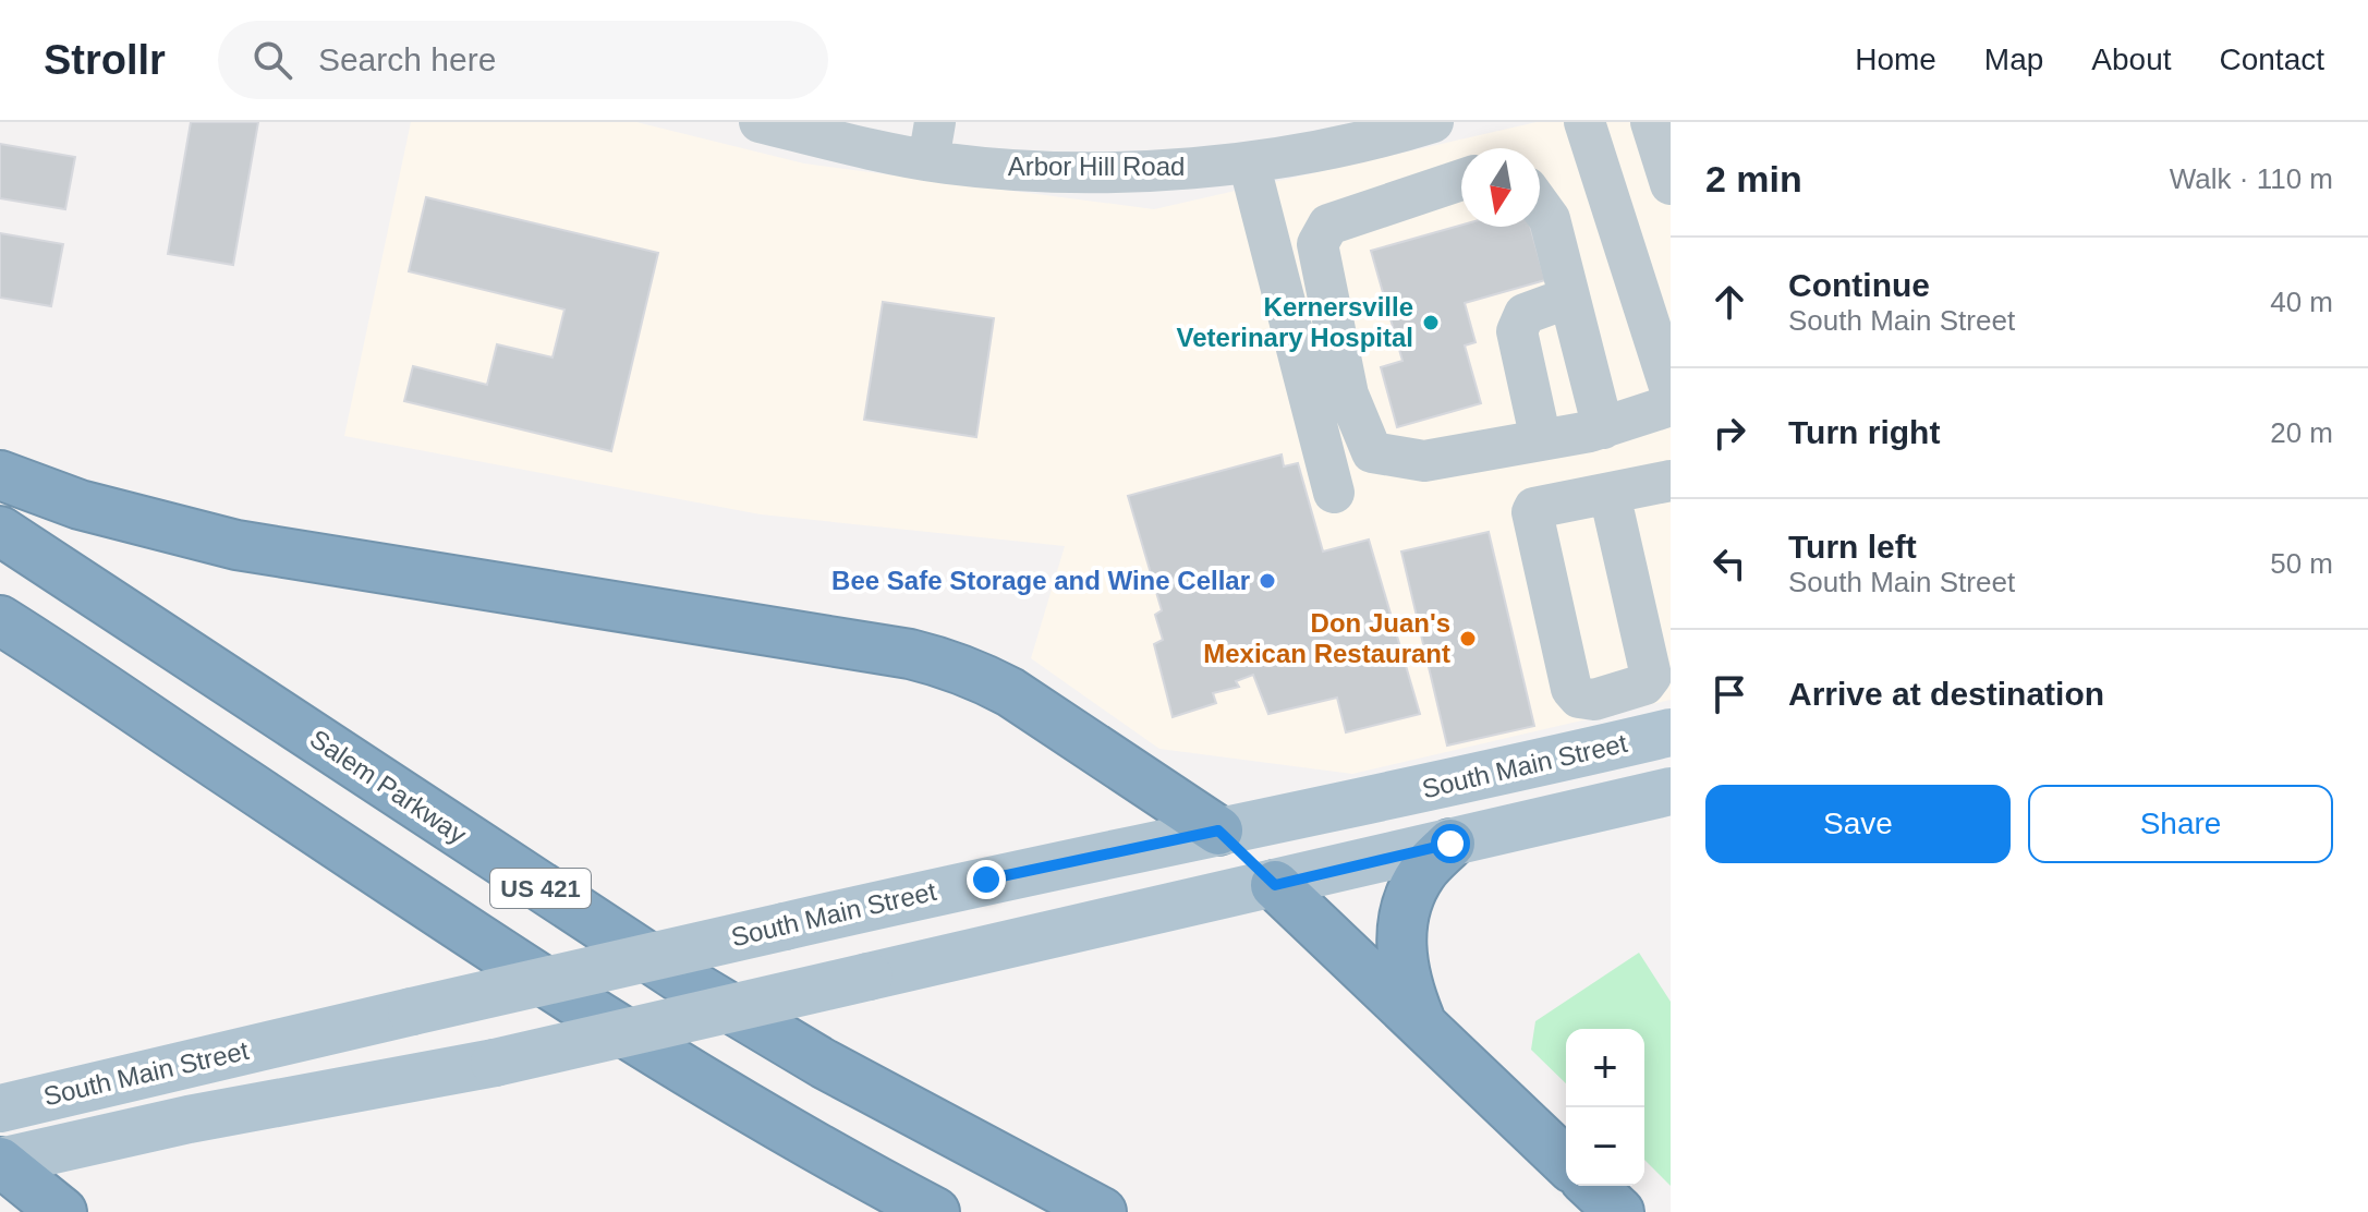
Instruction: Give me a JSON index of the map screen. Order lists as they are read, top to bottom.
{
  "streets": {
    "highway": ["Salem Parkway", "US 421"],
    "main road": ["South Main Street"],
    "street": ["Arbor Hill Road"]
  },
  "places": ["Kernersville Veterinary Hospital", "Bee Safe Storage and Wine Cellar", "Don Juan's Mexican Restaurant"],
  "north": "bottom",
  "page": {
    "header": "Strollr",
    "search": "Search here",
    "nav": [
      "Home",
      "Map",
      "About",
      "Contact"
    ],
    "heading": ["2 min", "Walk · 110 m"],
    "list": [
      ["Continue", "South Main Street", "40 m"],
      ["Turn right", "20 m"],
      ["Turn left", "South Main Street", "50 m"],
      "Arrive at destination"
    ],
    "buttons": ["Save", "Share"],
    "map_buttons": ["+", "−"]
  }
}
